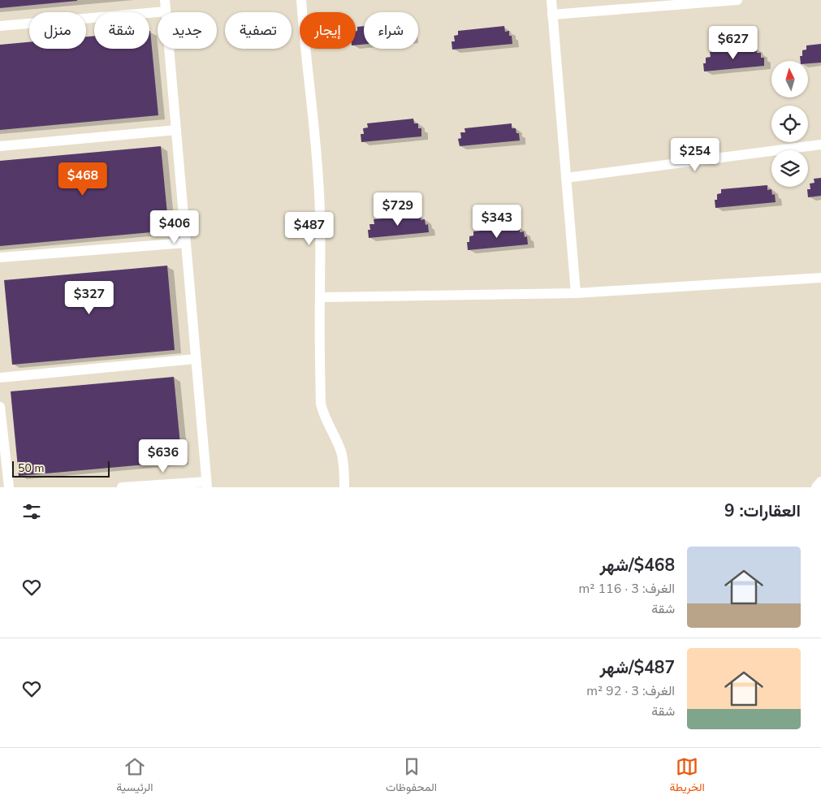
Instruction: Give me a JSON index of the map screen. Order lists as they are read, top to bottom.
{
  "scale_bar": "50 m",
  "north": "top",
  "page": {
    "chip": [
      "شراء",
      "إيجار",
      "تصفية",
      "جديد",
      "شقة",
      "منزل"
    ],
    "price": [
      "$627",
      "$254",
      "$468",
      "$729",
      "$343",
      "$406",
      "$487",
      "$327",
      "$636"
    ],
    "scale": "50 m",
    "heading": "العقارات: 9",
    "list": [
      {
        "name": "$468/شهر",
        "note": "الغرف: 3 · 116 m² · شقة"
      },
      {
        "name": "$487/شهر",
        "note": "الغرف: 3 · 92 m² · شقة"
      }
    ],
    "tabs": ["الخريطة", "المحفوظات", "الرئيسية"]
  }
}
